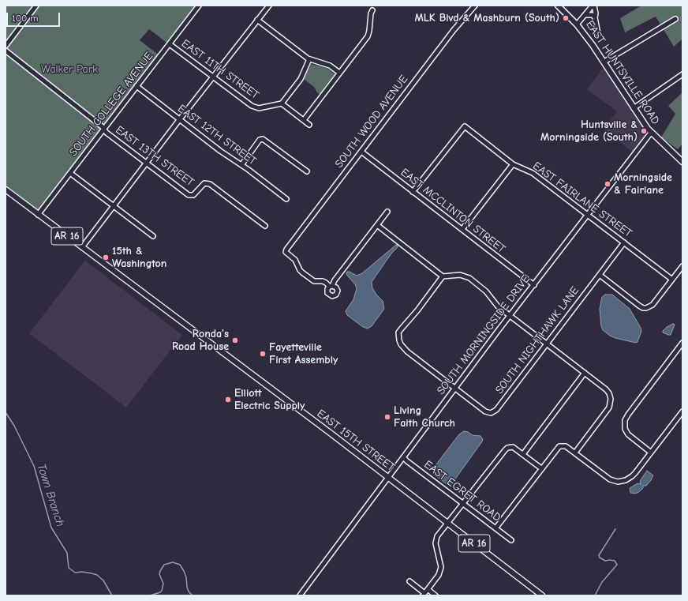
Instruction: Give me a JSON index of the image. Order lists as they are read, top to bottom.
{
  "streets": {
    "main road": ["EAST HUNTSVILLE ROAD", "AR 16", "EAST 15TH STREET"],
    "street": [
      "EAST 11TH STREET",
      "SOUTH COLLEGE AVENUE",
      "SOUTH WOOD AVENUE",
      "EAST 12TH STREET",
      "EAST 13TH STREET",
      "EAST FAIRLANE STREET",
      "EAST MCCLINTON STREET",
      "SOUTH MORNINGSIDE DRIVE",
      "SOUTH NIGHTHAWK LANE",
      "EAST EGRET ROAD"
    ]
  },
  "crossings": [
    ["EAST 11TH STREET", "SOUTH COLLEGE AVENUE"],
    ["EAST HUNTSVILLE ROAD", "SOUTH MORNINGSIDE DRIVE"],
    ["SOUTH COLLEGE AVENUE", "EAST 12TH STREET"],
    ["SOUTH COLLEGE AVENUE", "EAST 13TH STREET"],
    ["SOUTH COLLEGE AVENUE", "EAST 15TH STREET"],
    ["SOUTH WOOD AVENUE", "EAST MCCLINTON STREET"],
    ["EAST FAIRLANE STREET", "EAST MCCLINTON STREET"],
    ["EAST FAIRLANE STREET", "SOUTH MORNINGSIDE DRIVE"],
    ["EAST FAIRLANE STREET", "SOUTH NIGHTHAWK LANE"],
    ["EAST MCCLINTON STREET", "SOUTH MORNINGSIDE DRIVE"],
    ["SOUTH MORNINGSIDE DRIVE", "SOUTH NIGHTHAWK LANE"],
    ["SOUTH MORNINGSIDE DRIVE", "EAST 15TH STREET"],
    ["SOUTH MORNINGSIDE DRIVE", "EAST EGRET ROAD"]
  ],
  "water": ["Town Branch"],
  "parks": ["Walker Park"],
  "places": [
    "MLK Blvd & Mashburn (South)",
    "Huntsville & Morningside (South)",
    "Morningside & Fairlane",
    "15th & Washington",
    "Ronda’s Road House",
    "Fayetteville First Assembly",
    "Elliott Electric Supply",
    "Living Faith Church"
  ],
  "scale_bar": "100 m"
}
